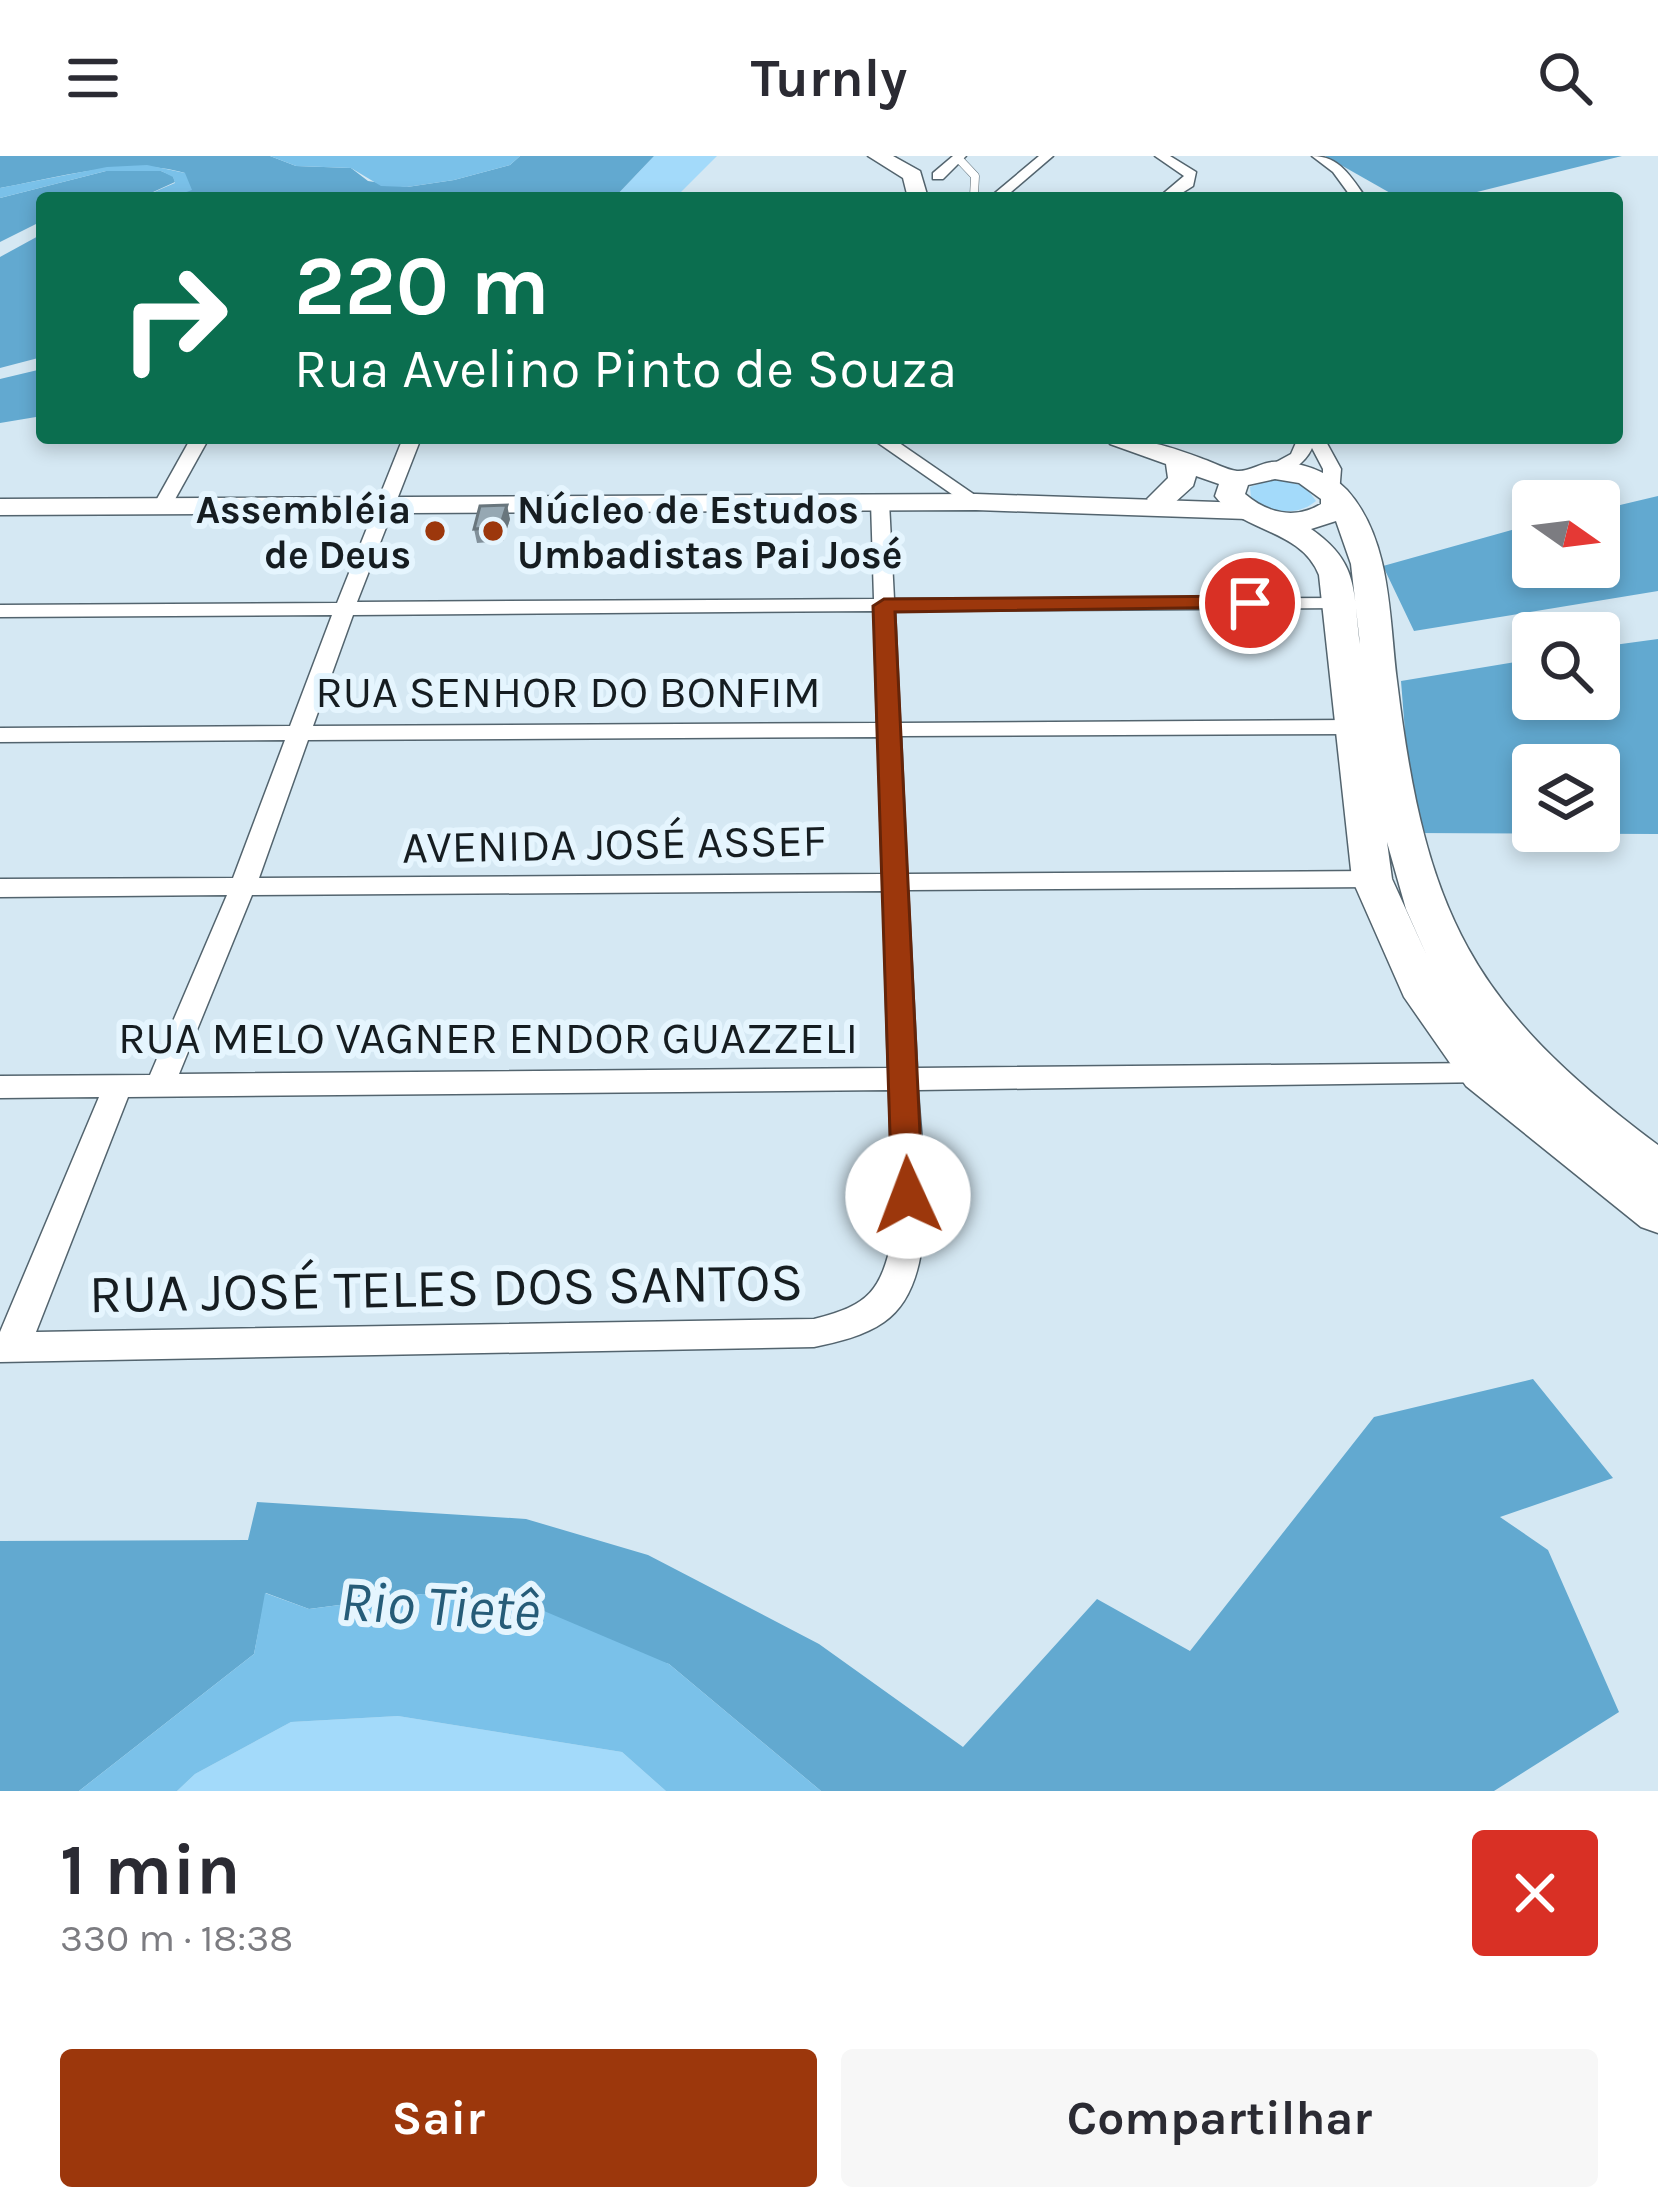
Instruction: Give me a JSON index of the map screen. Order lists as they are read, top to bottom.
{
  "streets": {
    "street": [
      "RUA SENHOR DO BONFIM",
      "AVENIDA JOSÉ ASSEF",
      "RUA MELO VAGNER ENDOR GUAZZELI",
      "RUA JOSÉ TELES DOS SANTOS"
    ]
  },
  "crossings": [
    ["RUA MELO VAGNER ENDOR GUAZZELI", "RUA JOSÉ TELES DOS SANTOS"]
  ],
  "water": ["Rio Tietê"],
  "places": ["Assembléia de Deus", "Núcleo de Estudos Umbadistas Pai José"],
  "north": "right",
  "page": {
    "header": "Turnly",
    "turn": ["220 m", "Rua Avelino Pinto de Souza"],
    "heading": ["1 min", "330 m · 18:38"],
    "buttons": ["Sair", "Compartilhar"]
  }
}
